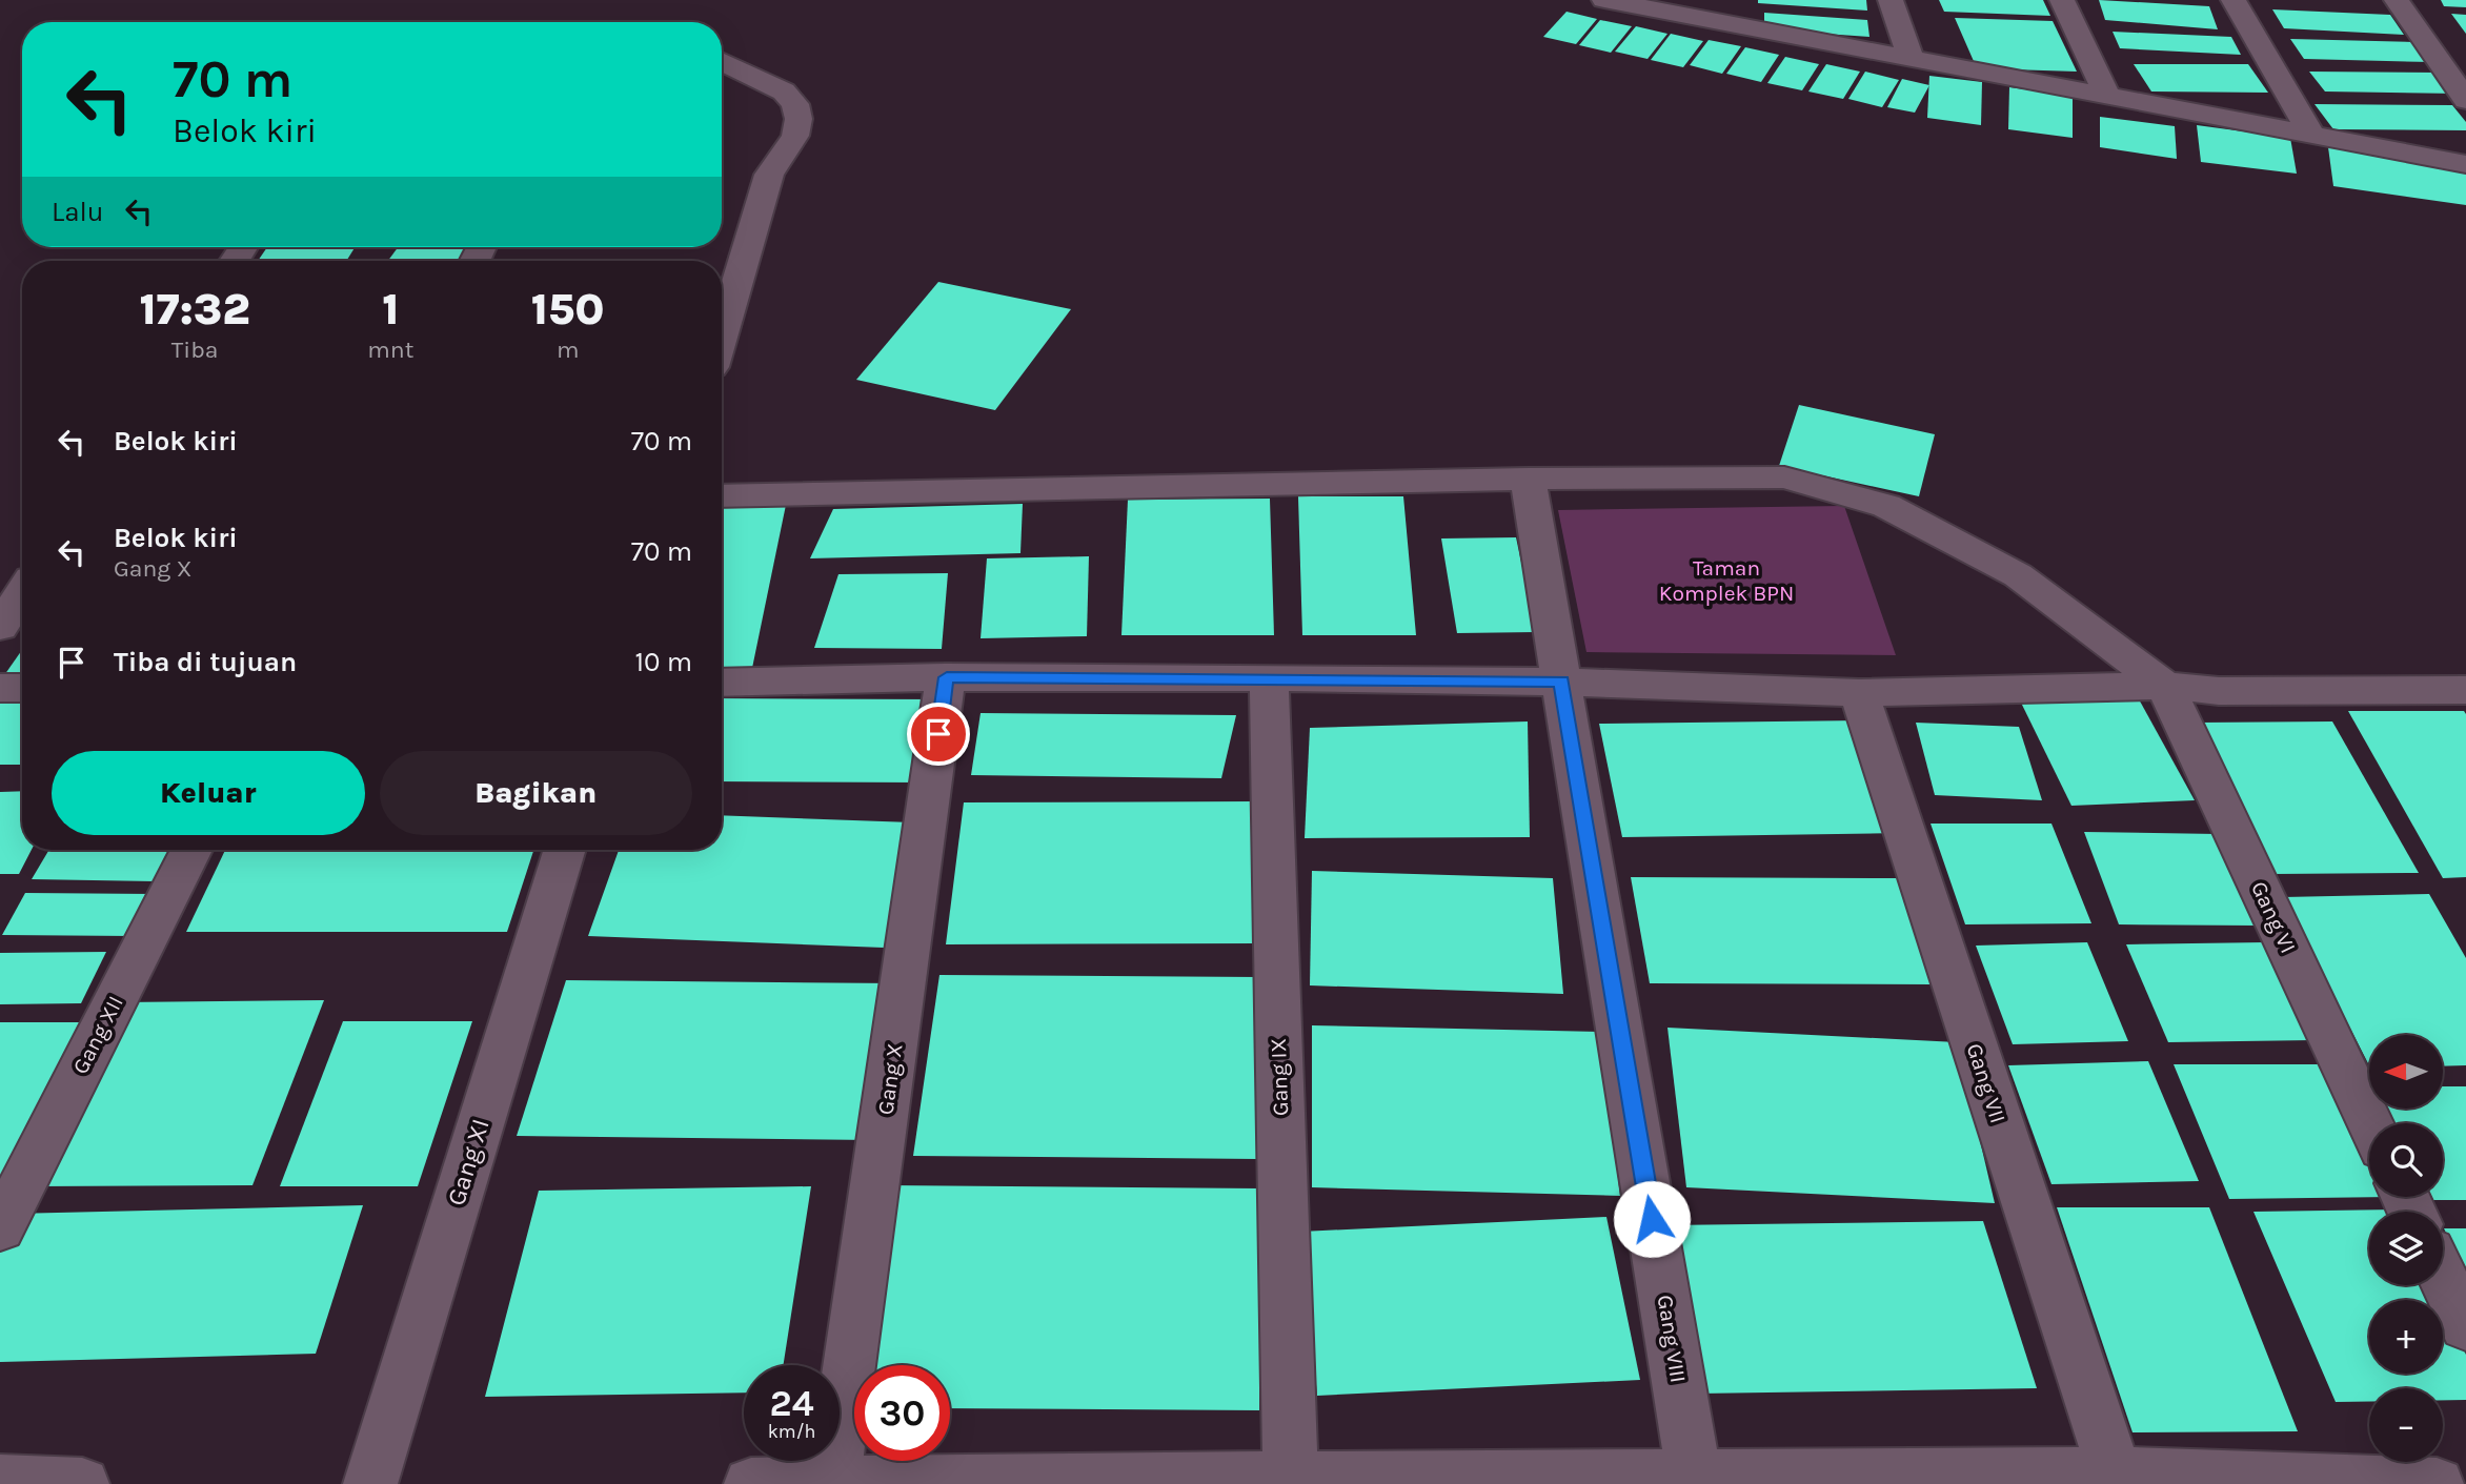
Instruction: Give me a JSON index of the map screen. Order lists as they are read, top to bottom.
{
  "streets": {
    "street": [
      "Gang VI",
      "Gang XII",
      "Gang IX",
      "Gang X",
      "Gang VII",
      "Gang XI",
      "Gang VIII"
    ]
  },
  "parks": ["Taman Komplek BPN"],
  "north": "left",
  "page": {
    "turn": ["70 m", "Belok kiri"],
    "then": "Lalu",
    "eta": [
      "17:32",
      "Tiba",
      "1",
      "mnt",
      "150",
      "m"
    ],
    "list": [
      {
        "name": "Belok kiri",
        "value": "70 m"
      },
      {
        "name": "Belok kiri",
        "note": "Gang X",
        "value": "70 m"
      },
      {
        "name": "Tiba di tujuan",
        "value": "10 m"
      }
    ],
    "buttons": ["Keluar", "Bagikan"],
    "map_buttons": ["+", "−"],
    "speed": "24 km/h",
    "limit": "30"
  }
}
